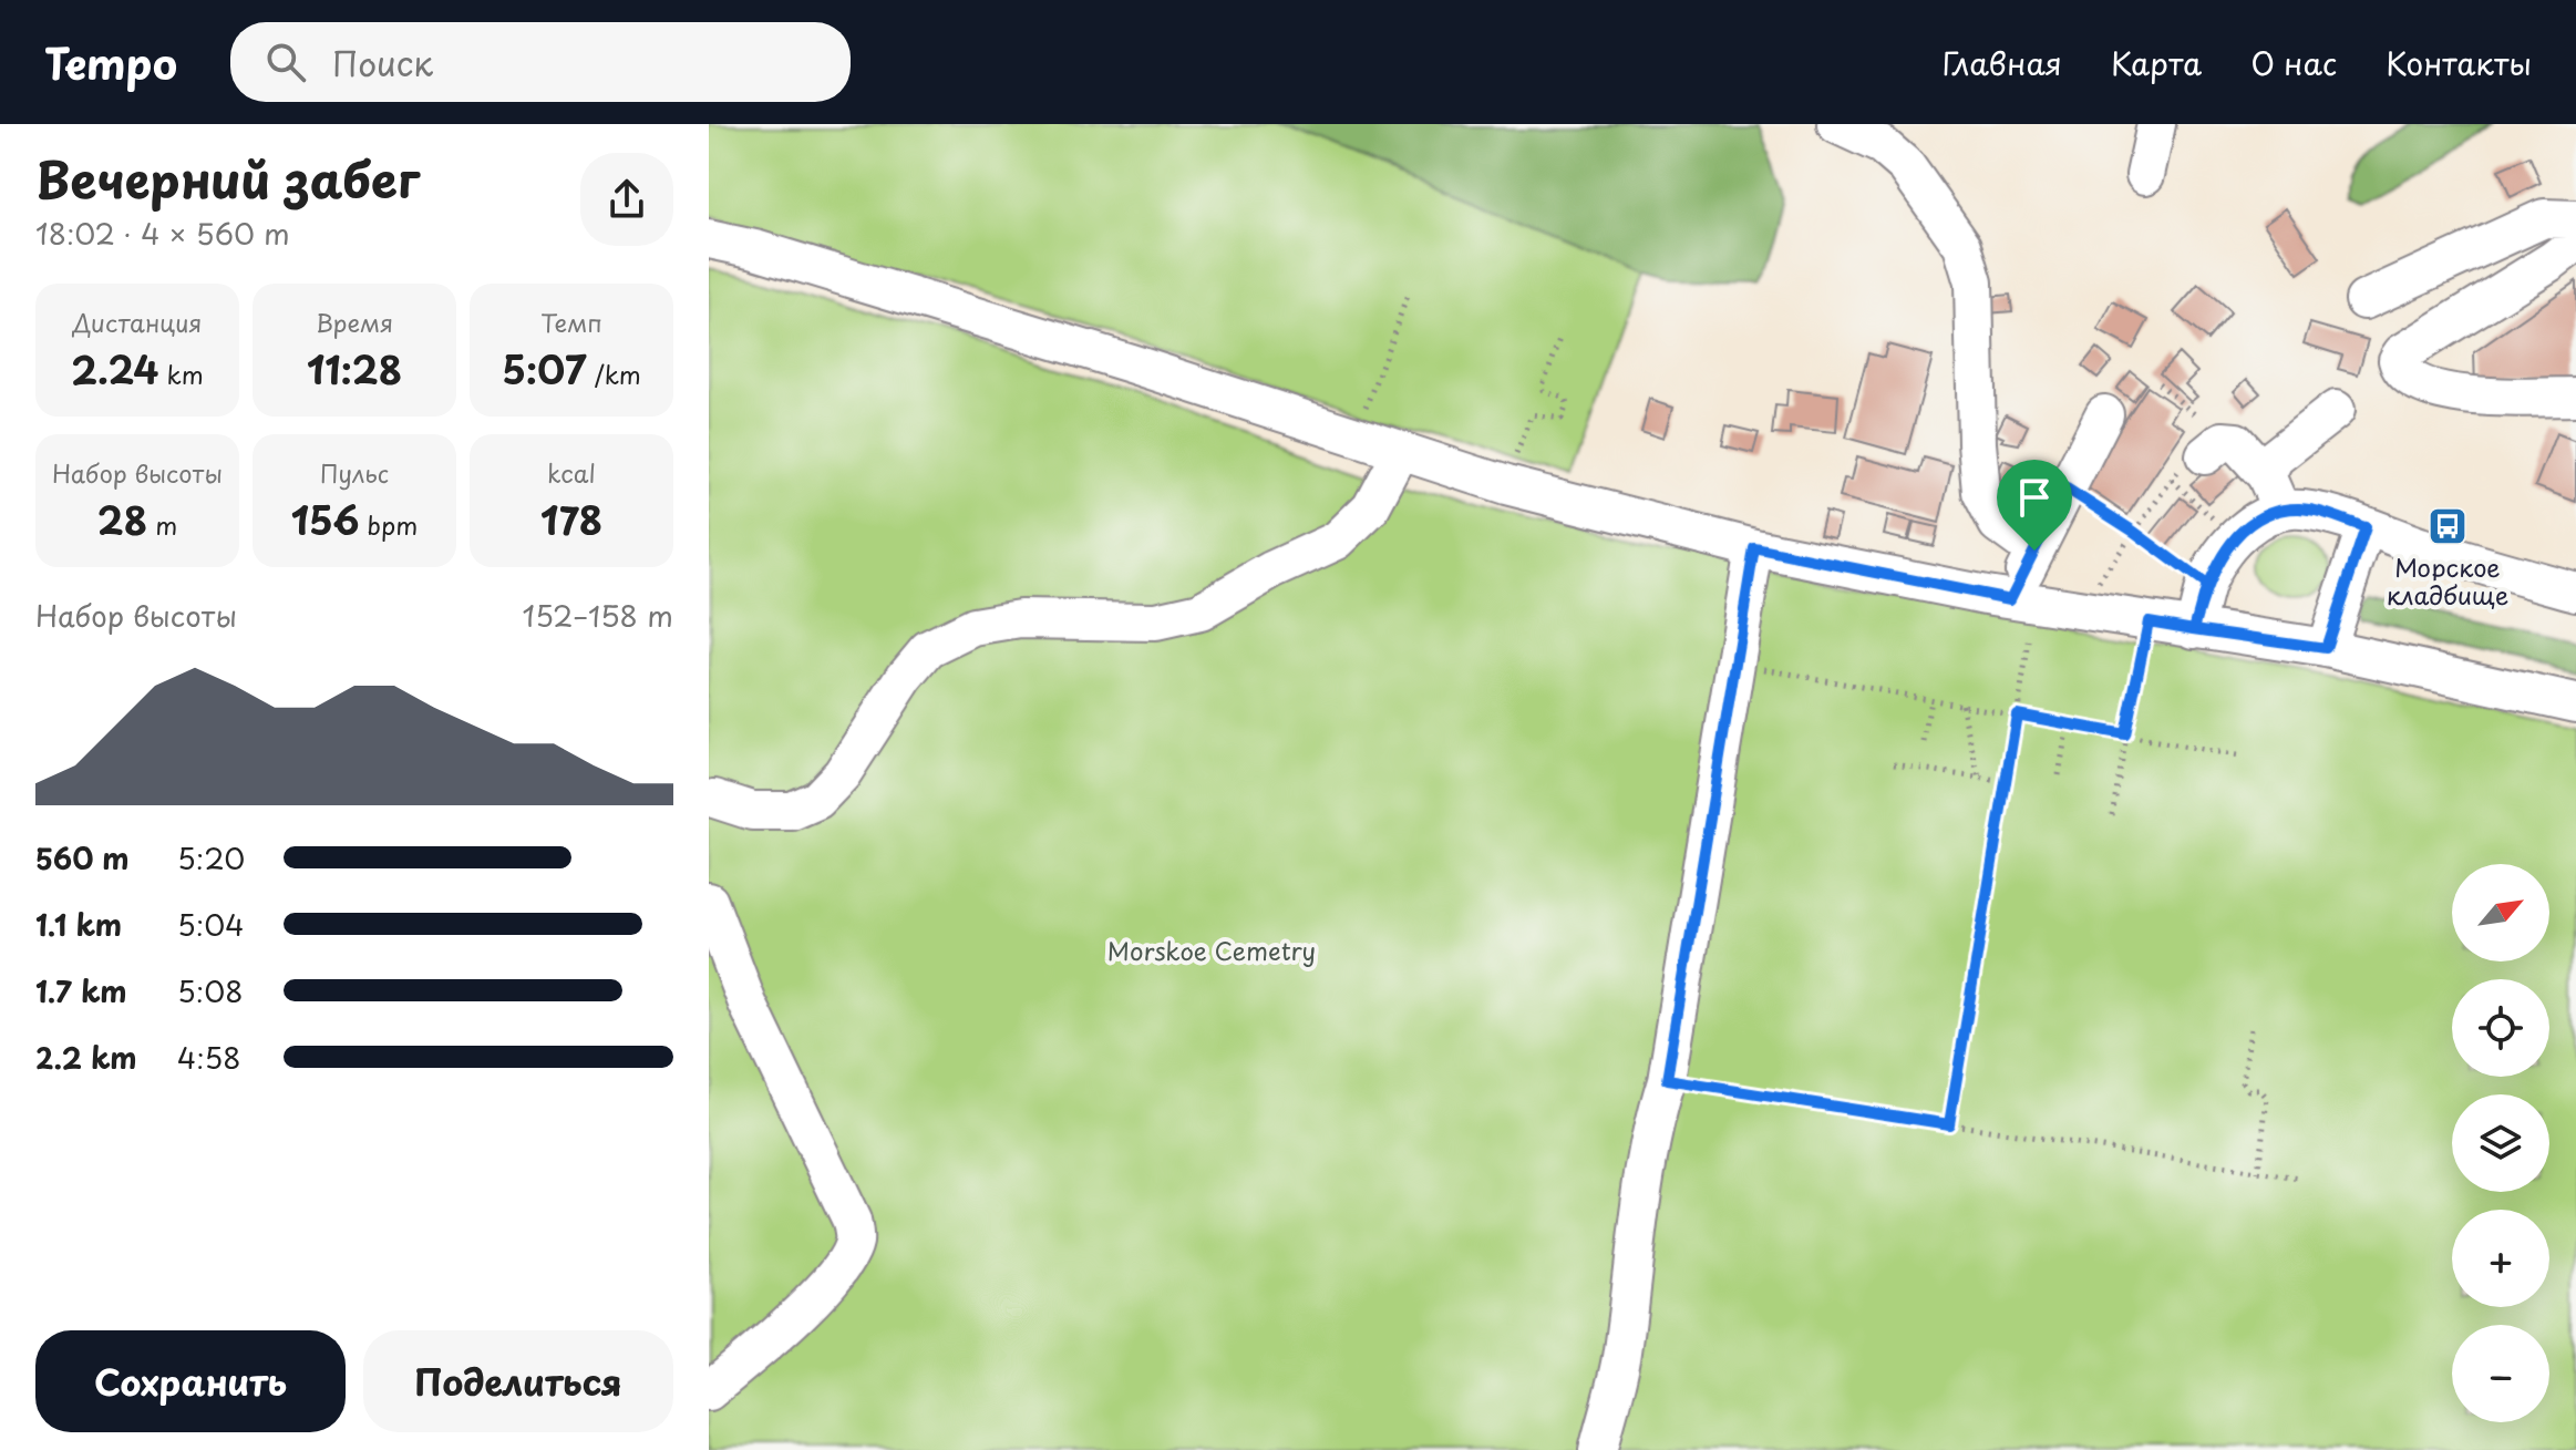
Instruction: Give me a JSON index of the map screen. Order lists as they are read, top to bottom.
{
  "parks": ["Morskoe Cemetry"],
  "places": {
    "bus stop": ["Морское кладбище"]
  },
  "north": "top right",
  "page": {
    "header": "Tempo",
    "search": "Поиск",
    "nav": [
      "Главная",
      "Карта",
      "О нас",
      "Контакты"
    ],
    "heading": ["Вечерний забег", "18:02 · 4 × 560 m"],
    "stats": [
      ["Дистанция", "2.24 km"],
      ["Время", "11:28"],
      ["Темп", "5:07 /km"],
      ["Набор высоты", "28 m"],
      ["Пульс", "156 bpm"],
      ["kcal", "178"]
    ],
    "chart": ["Набор высоты", "152–158 m"],
    "list": [
      {
        "name": "560 m",
        "note": "5:20"
      },
      {
        "name": "1.1 km",
        "note": "5:04"
      },
      {
        "name": "1.7 km",
        "note": "5:08"
      },
      {
        "name": "2.2 km",
        "note": "4:58"
      }
    ],
    "map_buttons": ["+", "−"],
    "buttons": ["Сохранить", "Поделиться"]
  }
}
